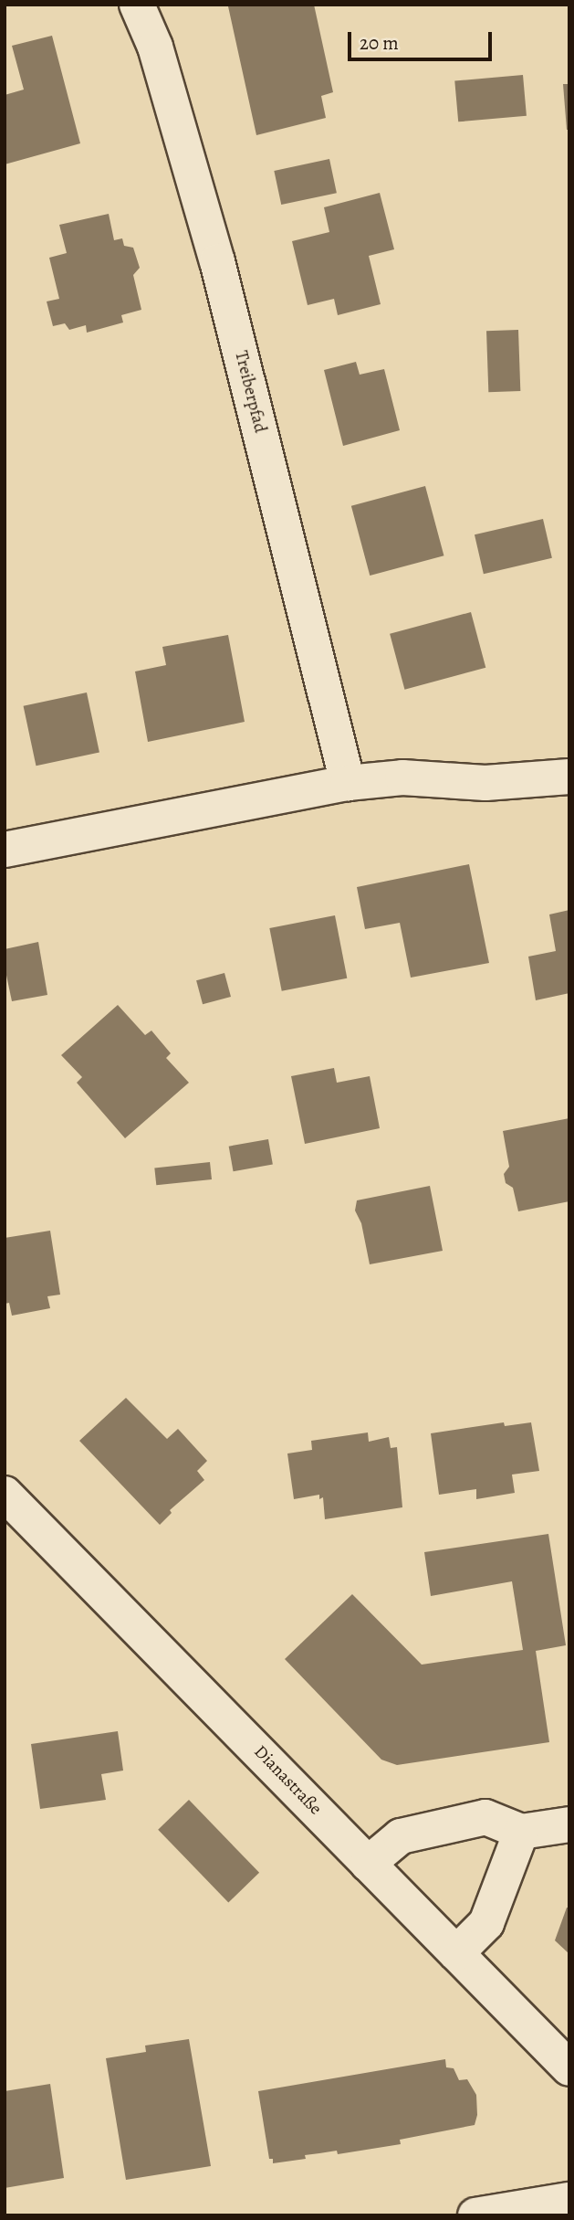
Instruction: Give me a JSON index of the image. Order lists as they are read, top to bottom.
{
  "streets": {
    "street": ["Treiberpfad", "Dianastraße"]
  },
  "scale_bar": "20 m"
}
